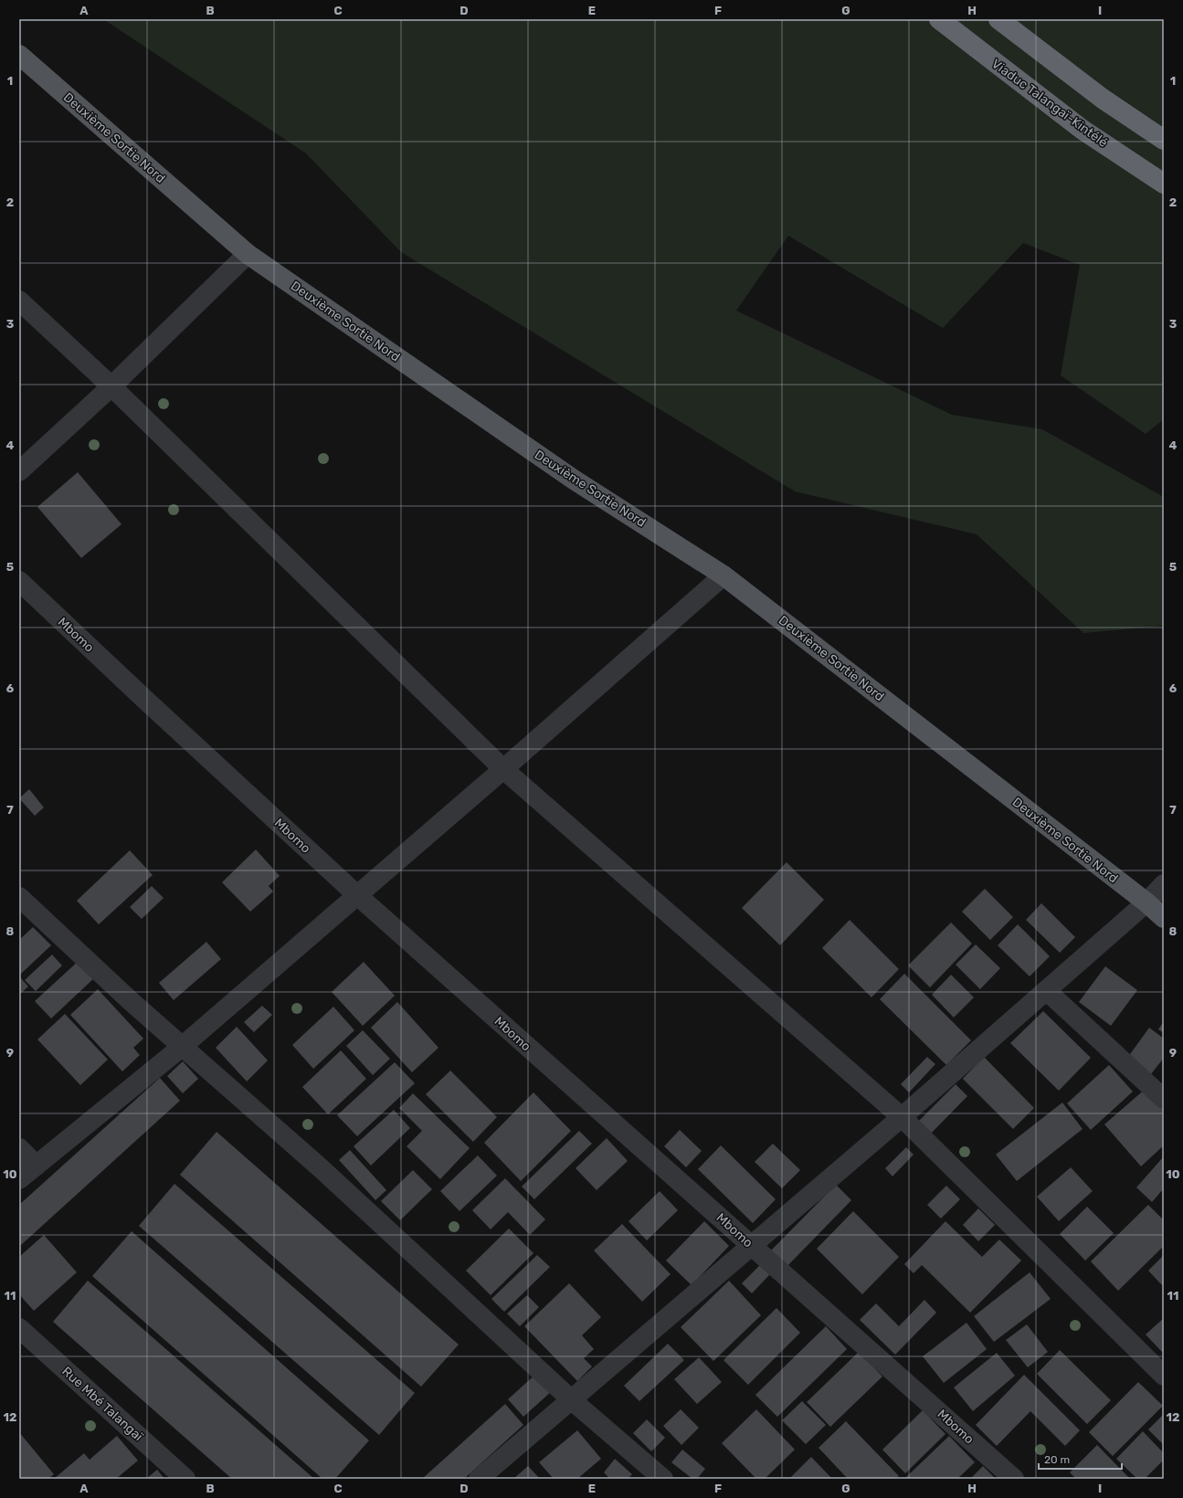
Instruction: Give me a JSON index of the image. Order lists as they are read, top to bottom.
{
  "streets": {
    "highway": ["Viaduc Talangaï-Kintélé"],
    "main road": ["Deuxième Sortie Nord"],
    "street": ["Mbomo", "Rue Mbé Talangaï"]
  },
  "scale_bar": "20 m",
  "grid": {
    "columns": [
      "A",
      "B",
      "C",
      "D",
      "E",
      "F",
      "G",
      "H",
      "I"
    ],
    "rows": [
      "1",
      "2",
      "3",
      "4",
      "5",
      "6",
      "7",
      "8",
      "9",
      "10",
      "11",
      "12"
    ]
  }
}
